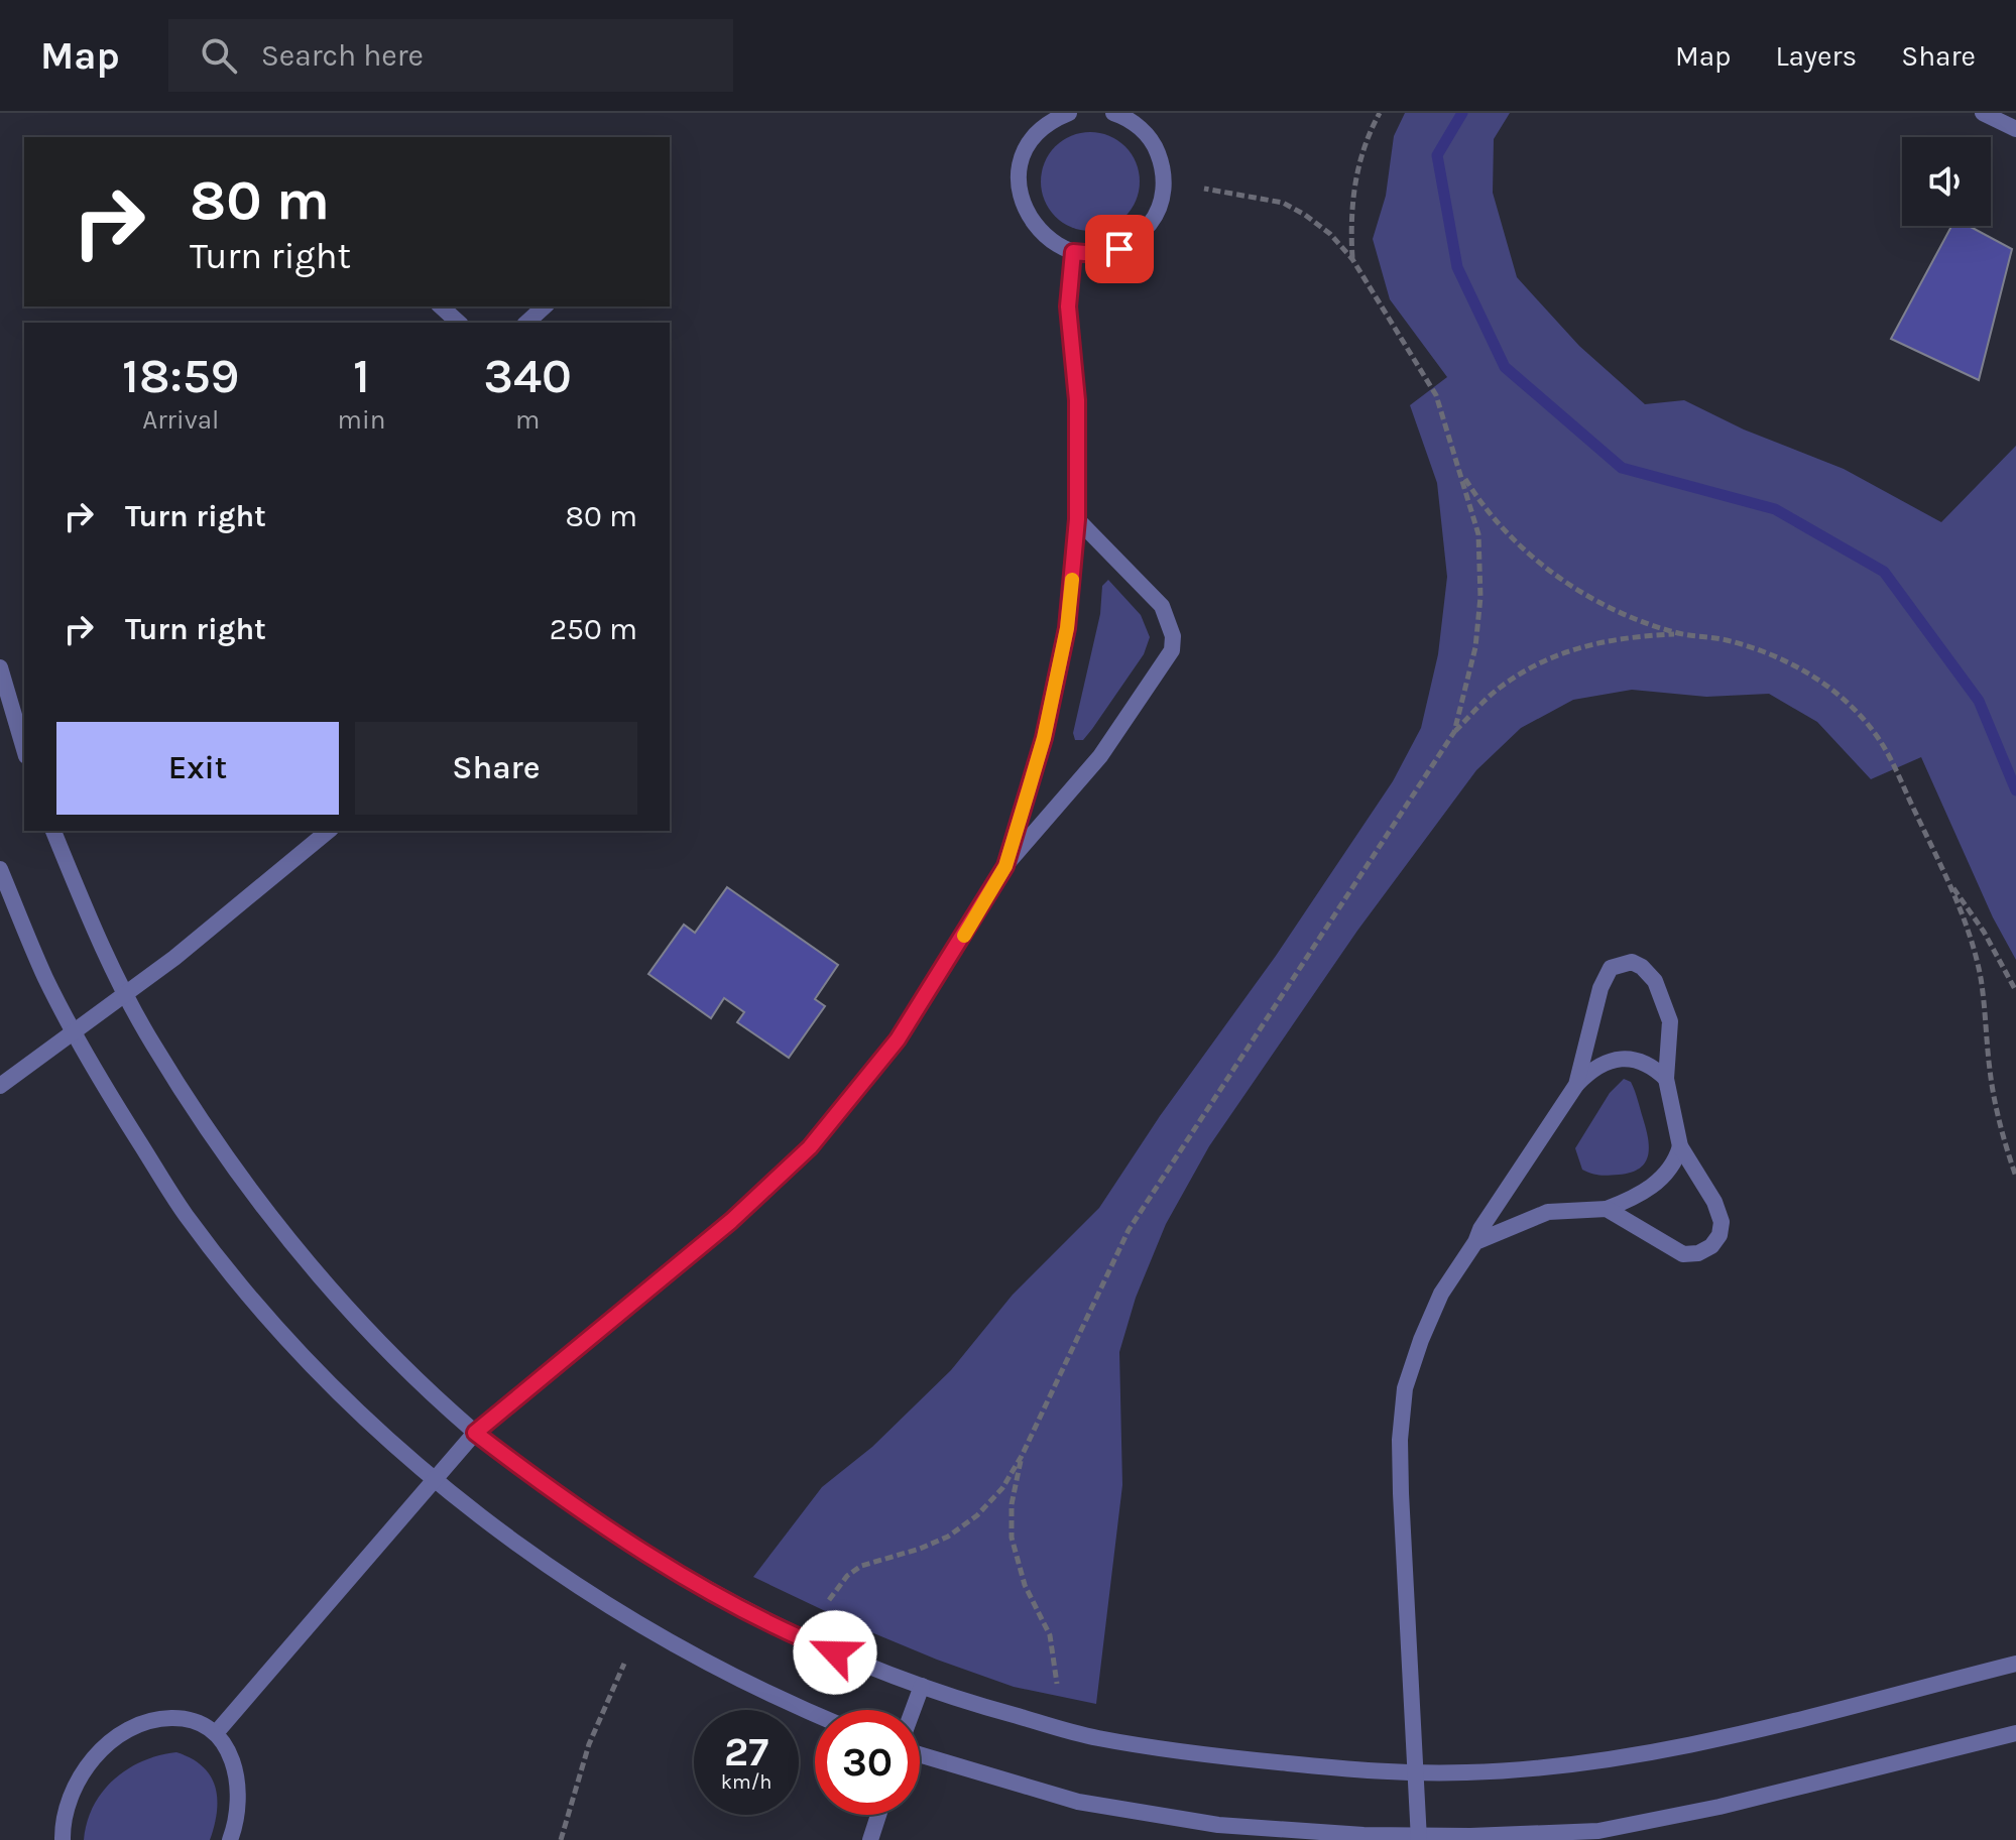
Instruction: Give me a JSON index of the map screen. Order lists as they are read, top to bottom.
{
  "page": {
    "header": "Map",
    "search": "Search here",
    "nav": ["Map", "Layers", "Share"],
    "turn": ["80 m", "Turn right"],
    "eta": [
      "18:59",
      "Arrival",
      "1",
      "min",
      "340",
      "m"
    ],
    "list": [
      {
        "name": "Turn right",
        "value": "80 m"
      },
      {
        "name": "Turn right",
        "value": "250 m"
      }
    ],
    "buttons": ["Exit", "Share"],
    "speed": "27 km/h",
    "limit": "30"
  }
}
